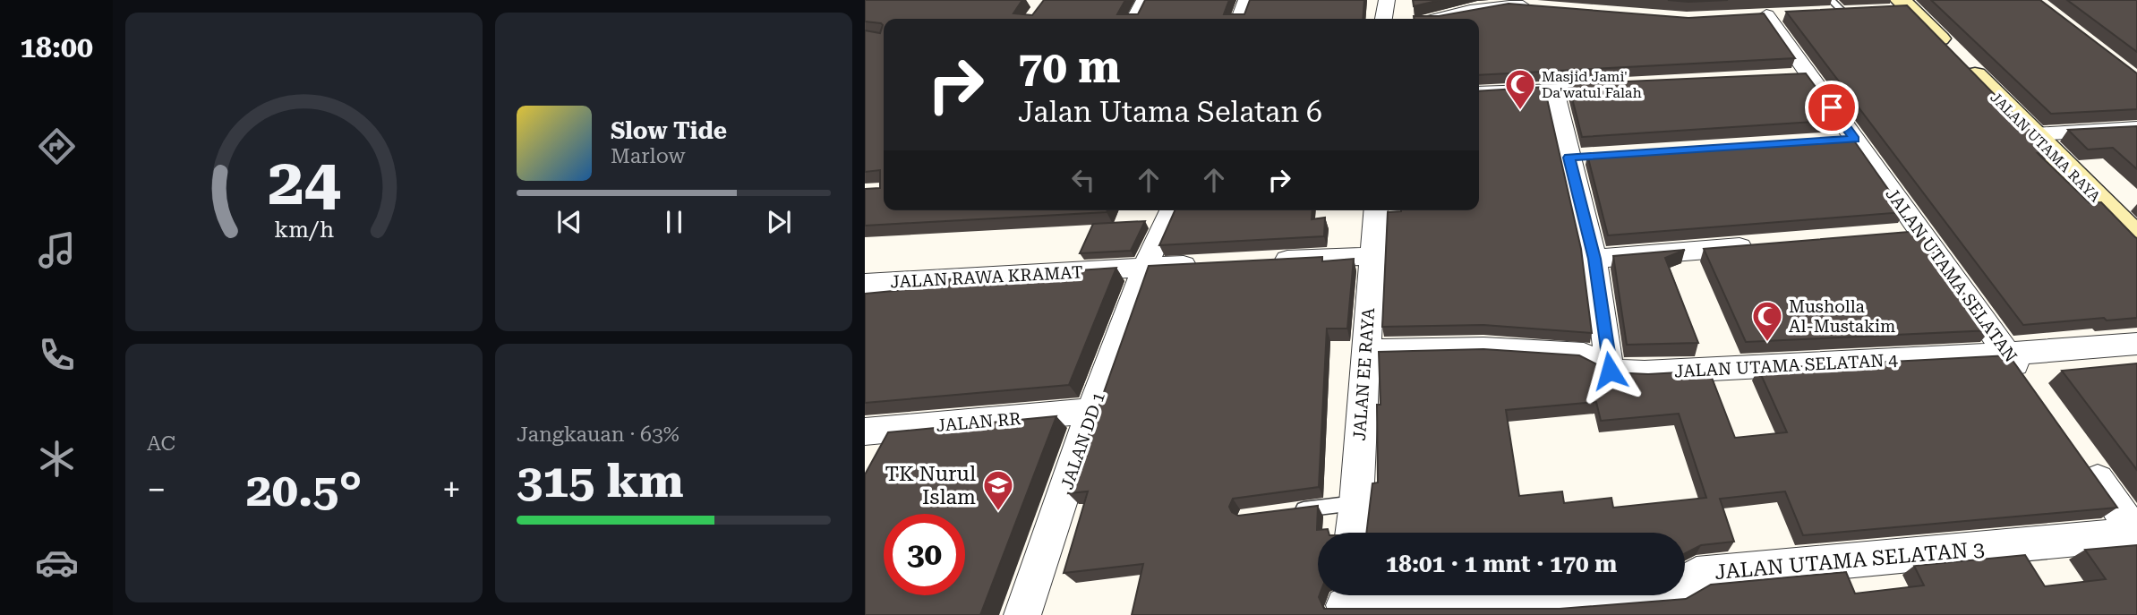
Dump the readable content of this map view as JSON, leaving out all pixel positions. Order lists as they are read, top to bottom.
{
  "streets": {
    "main road": ["JALAN UTAMA RAYA"],
    "street": [
      "JALAN UTAMA SELATAN",
      "JALAN RAWA KRAMAT",
      "JALAN UTAMA SELATAN 4",
      "JALAN EE RAYA",
      "JALAN RR",
      "JALAN DD 1",
      "JALAN UTAMA SELATAN 3"
    ]
  },
  "crossings": [
    ["JALAN UTAMA SELATAN", "JALAN UTAMA SELATAN 4"],
    ["JALAN RAWA KRAMAT", "JALAN DD 1"],
    ["JALAN UTAMA SELATAN 4", "JALAN EE RAYA"],
    ["JALAN RR", "JALAN DD 1"]
  ],
  "places": {
    "mosque": ["Masjid Jami' Da'watul Falah", "Musholla Al-Mustakim"],
    "school or university": ["TK Nurul Islam"]
  },
  "page": {
    "tabs": "18:00",
    "turn": ["70 m", "Jalan Utama Selatan 6"],
    "song": ["Slow Tide", "Marlow"],
    "tile": [
      "AC",
      ["Jangkauan · 63%", "315 km"]
    ],
    "heat": ["−", "20.5°", "+"],
    "limit": "30",
    "trip": "18:01 · 1 mnt · 170 m",
    "gauge": ["24", "km/h"]
  }
}
